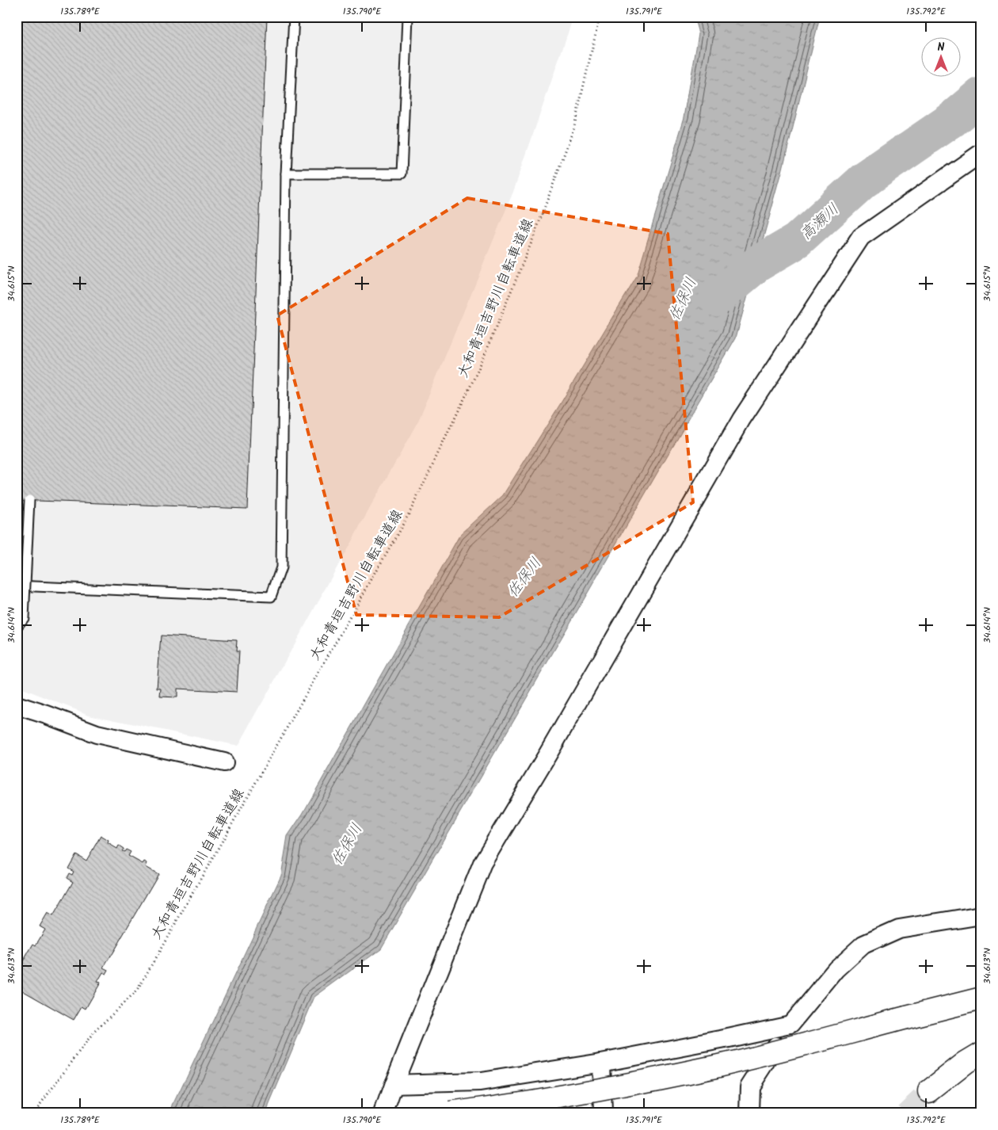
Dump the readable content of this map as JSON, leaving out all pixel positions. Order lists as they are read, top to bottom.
{
  "streets": {
    "path": ["大和青垣吉野川自転車道線"]
  },
  "water": ["高瀬川", "佐保川"],
  "north": "top",
  "coordinates": [
    "135.789°E",
    "135.790°E",
    "135.791°E",
    "135.792°E",
    "34.615°N",
    "34.614°N",
    "34.613°N"
  ]
}
